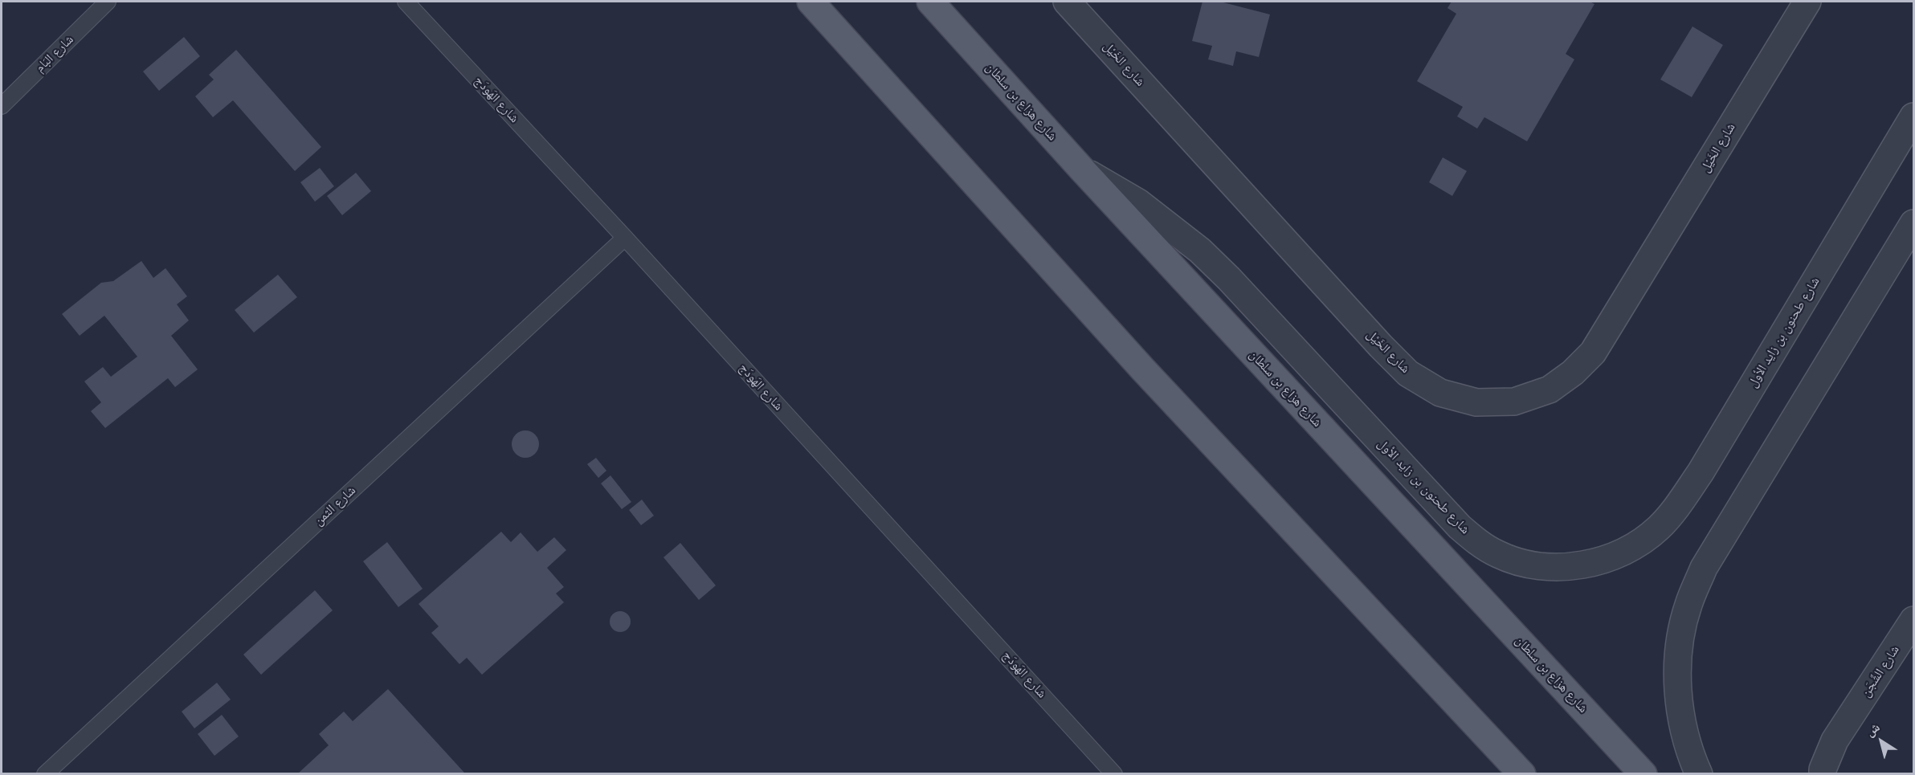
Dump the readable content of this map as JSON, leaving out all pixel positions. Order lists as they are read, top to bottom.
{
  "streets": {
    "main road": ["شارع هزاع بن سلطان"],
    "street": ["شارع الخَيْل", "شارع طحنون بن زايد الأول", "شارع الشَّجَن"],
    "lane": ["شارع البَام", "شارع الهَودَج", "شارع الثمن"]
  },
  "crossings": [
    ["شارع الهَودَج", "شارع الثمن"],
    ["شارع هزاع بن سلطان", "شارع طحنون بن زايد الأول"]
  ],
  "north": "top left"
}
